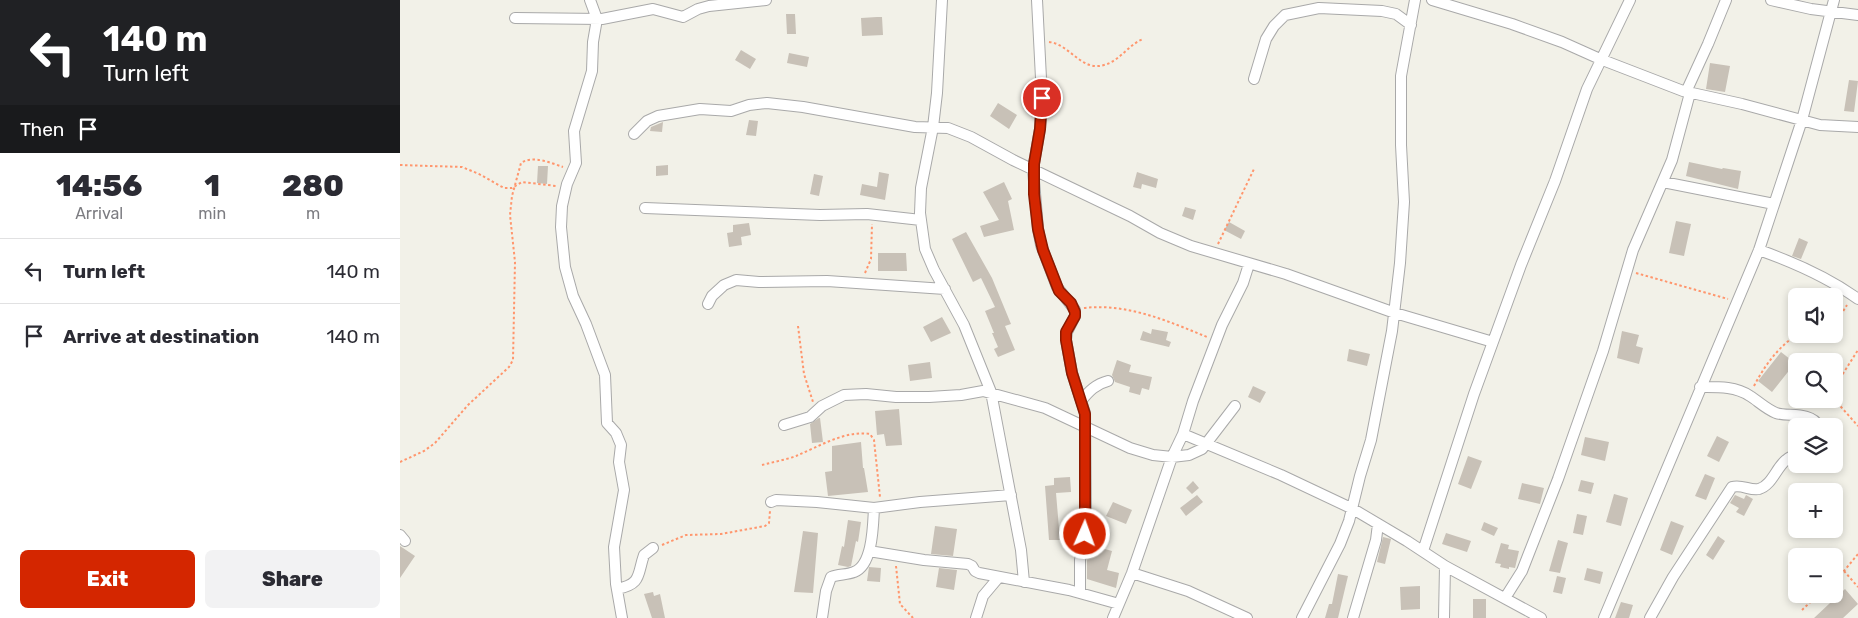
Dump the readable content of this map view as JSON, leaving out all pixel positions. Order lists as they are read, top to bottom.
{
  "page": {
    "turn": ["140 m", "Turn left"],
    "then": "Then",
    "eta": [
      "14:56",
      "Arrival",
      "1",
      "min",
      "280",
      "m"
    ],
    "list": [
      {
        "name": "Turn left",
        "value": "140 m"
      },
      {
        "name": "Arrive at destination",
        "value": "140 m"
      }
    ],
    "map_buttons": ["+", "−"],
    "buttons": ["Exit", "Share"]
  }
}
